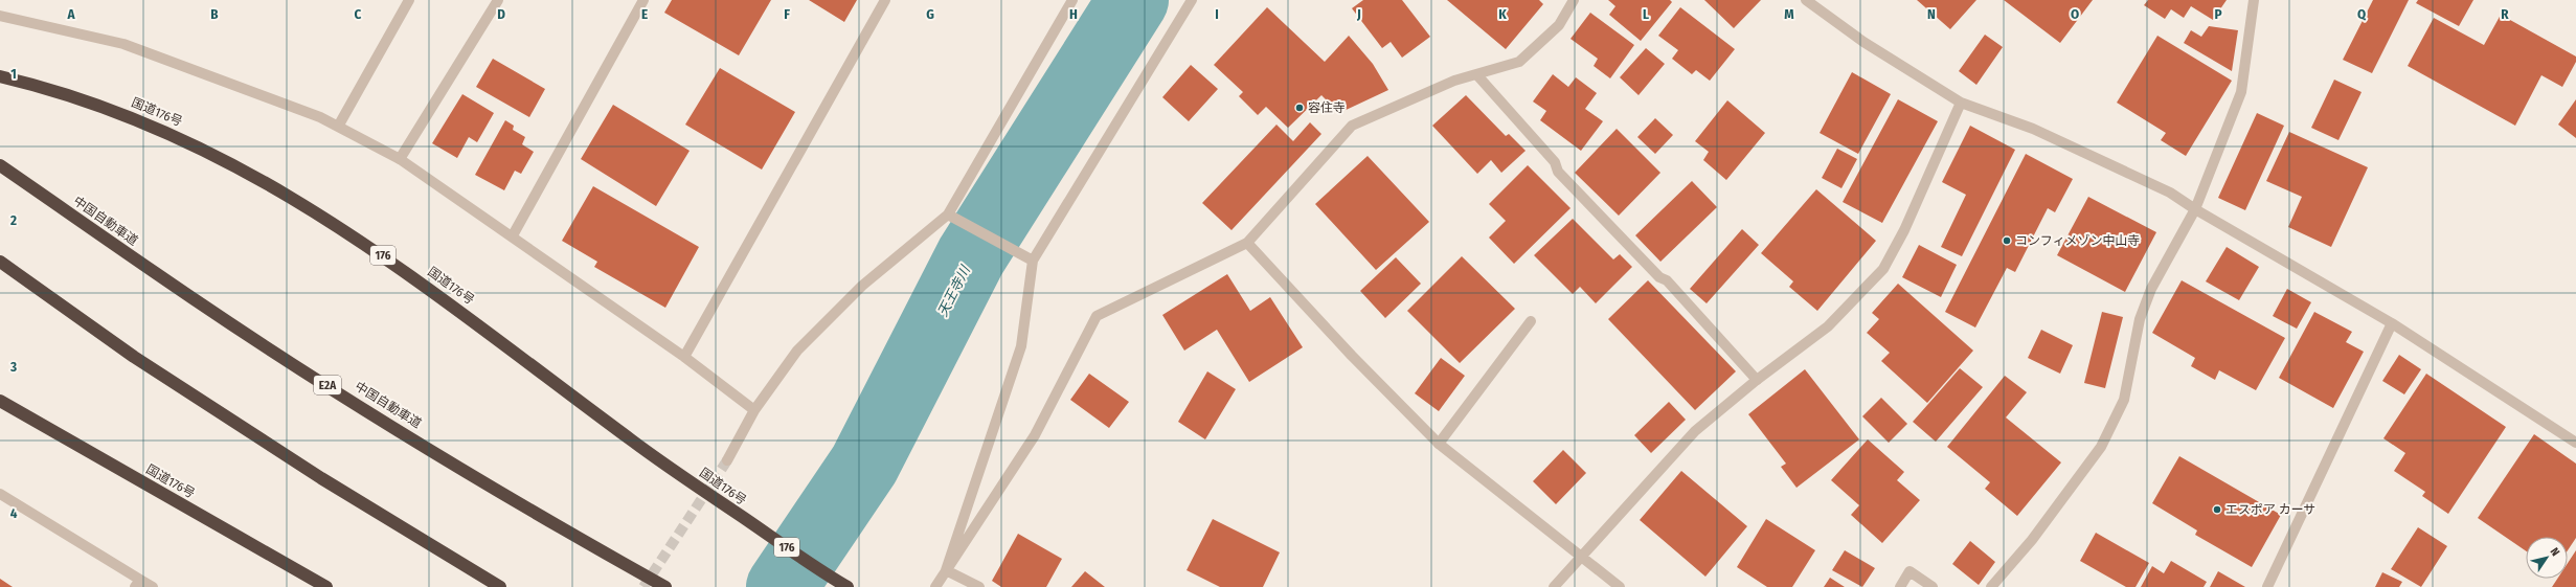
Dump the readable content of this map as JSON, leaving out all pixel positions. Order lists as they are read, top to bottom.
{
  "streets": {
    "highway": [
      "国道176号",
      "中国自動車道",
      "176",
      "E2A"
    ]
  },
  "water": ["天王寺川"],
  "places": ["容住寺", "コンフィメゾン中山寺", "エスポア カーサ"],
  "north": "top right",
  "grid": {
    "columns": [
      "A",
      "B",
      "C",
      "D",
      "E",
      "F",
      "G",
      "H",
      "I",
      "J",
      "K",
      "L",
      "M",
      "N",
      "O",
      "P",
      "Q",
      "R"
    ],
    "rows": [
      "1",
      "2",
      "3",
      "4"
    ]
  }
}
